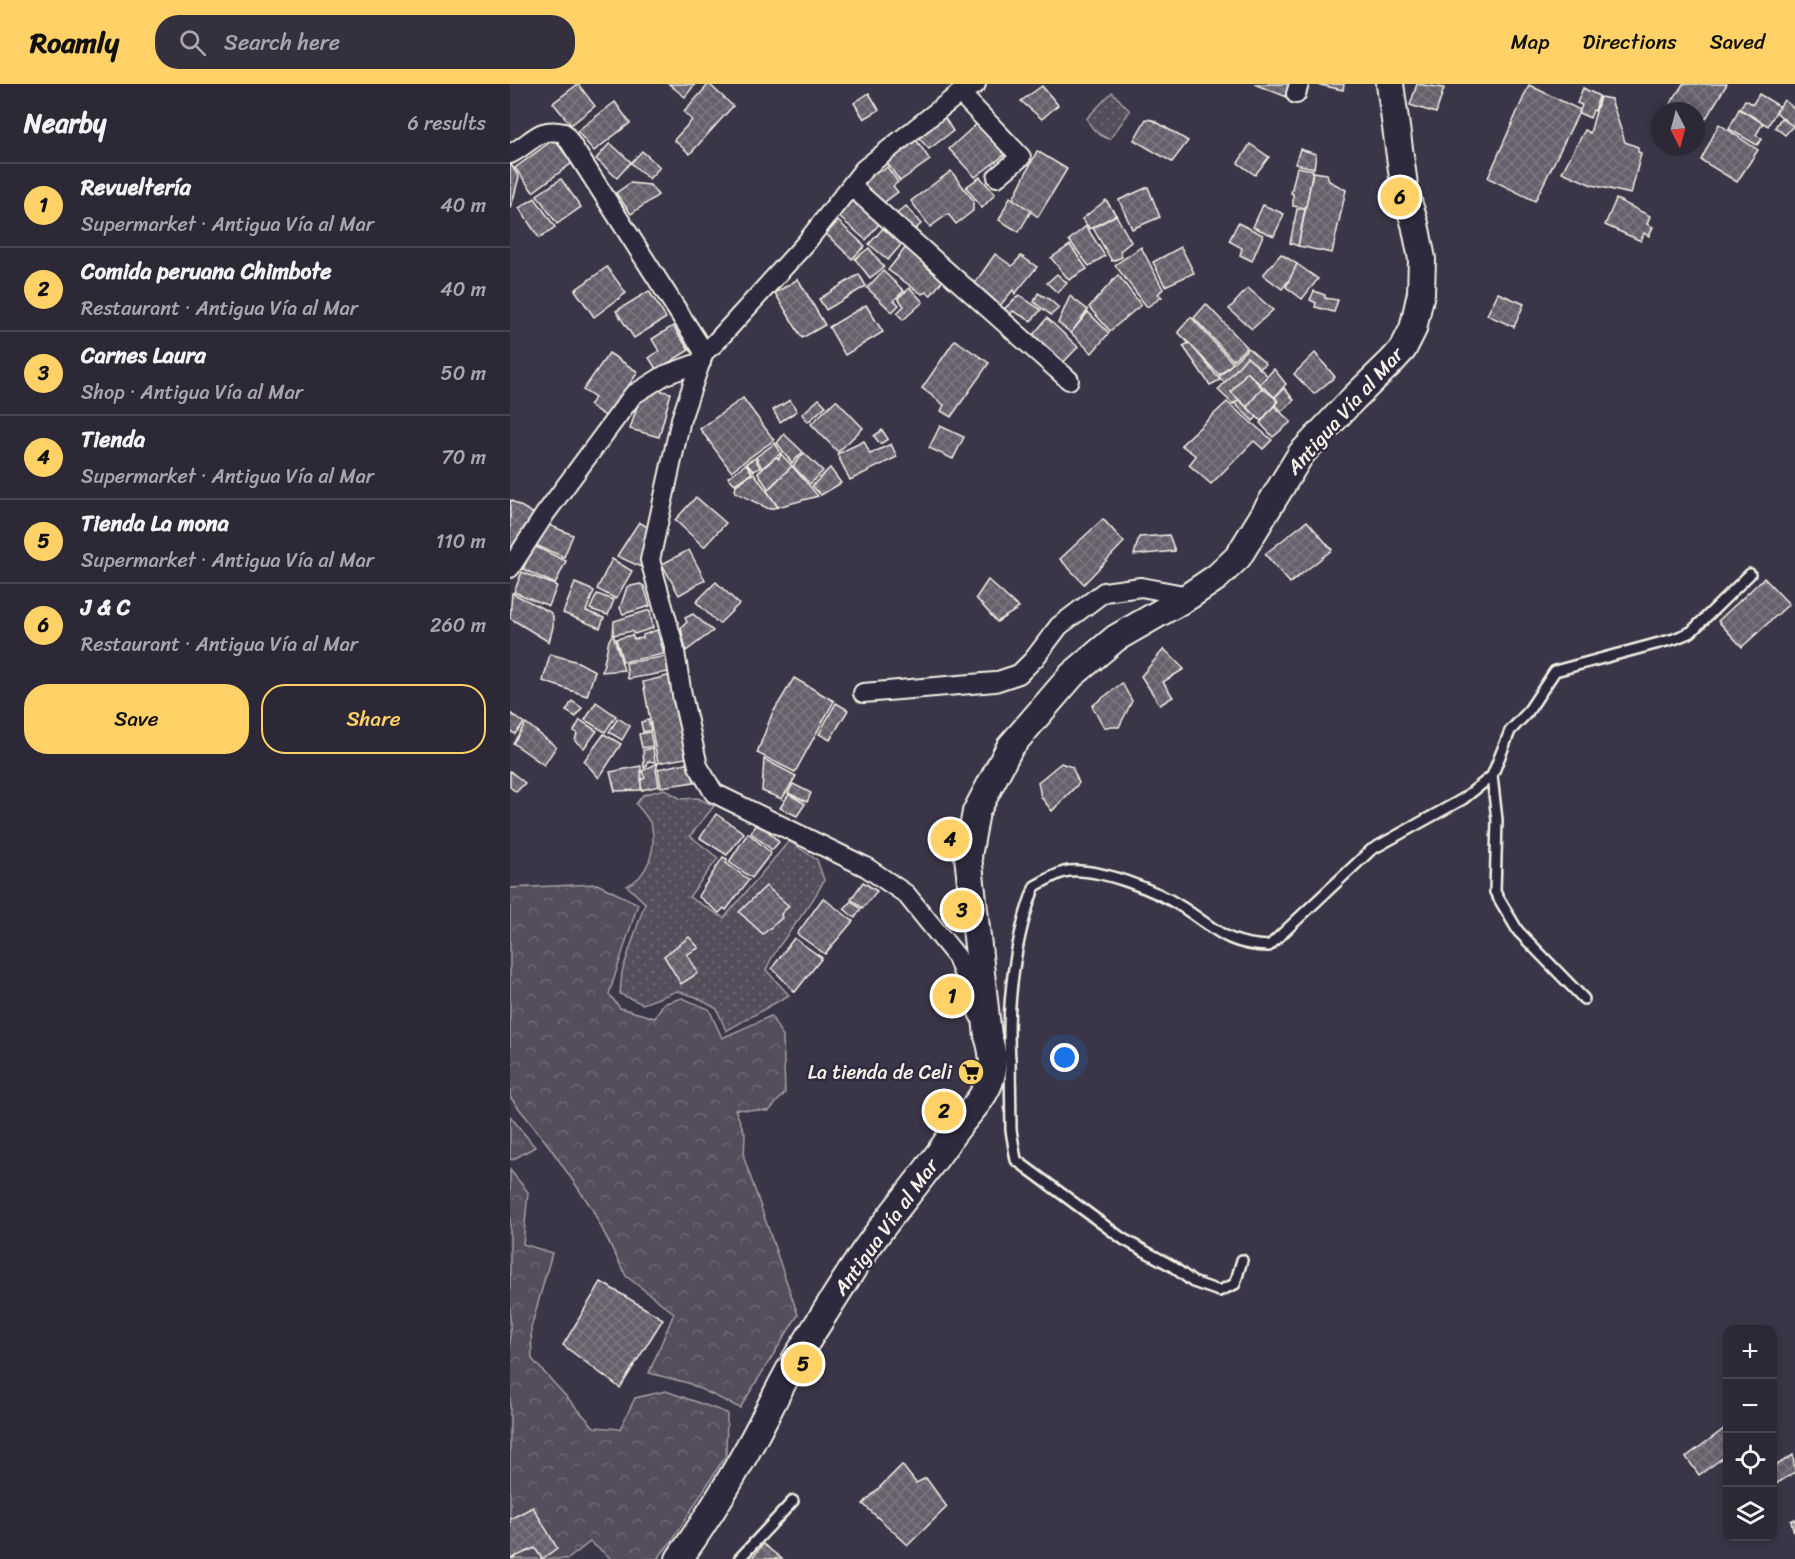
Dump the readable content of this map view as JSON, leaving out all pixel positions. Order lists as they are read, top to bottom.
{
  "streets": {
    "main road": ["Antigua Vía al Mar"]
  },
  "places": {
    "supermarket": ["La tienda de Celi"]
  },
  "north": "bottom",
  "page": {
    "header": "Roamly",
    "search": "Search here",
    "nav": ["Map", "Directions", "Saved"],
    "heading": ["Nearby", "6 results"],
    "list": [
      {
        "mark": "1",
        "name": "Revueltería",
        "note": "Supermarket · Antigua Vía al Mar",
        "value": "40 m"
      },
      {
        "mark": "2",
        "name": "Comida peruana Chimbote",
        "note": "Restaurant · Antigua Vía al Mar",
        "value": "40 m"
      },
      {
        "mark": "3",
        "name": "Carnes Laura",
        "note": "Shop · Antigua Vía al Mar",
        "value": "50 m"
      },
      {
        "mark": "4",
        "name": "Tienda",
        "note": "Supermarket · Antigua Vía al Mar",
        "value": "70 m"
      },
      {
        "mark": "5",
        "name": "Tienda La mona",
        "note": "Supermarket · Antigua Vía al Mar",
        "value": "110 m"
      },
      {
        "mark": "6",
        "name": "J & C",
        "note": "Restaurant · Antigua Vía al Mar",
        "value": "260 m"
      }
    ],
    "pins": [
      "6",
      "4",
      "3",
      "1",
      "2",
      "5"
    ],
    "buttons": ["Save", "Share"],
    "map_buttons": ["+", "−"]
  }
}
